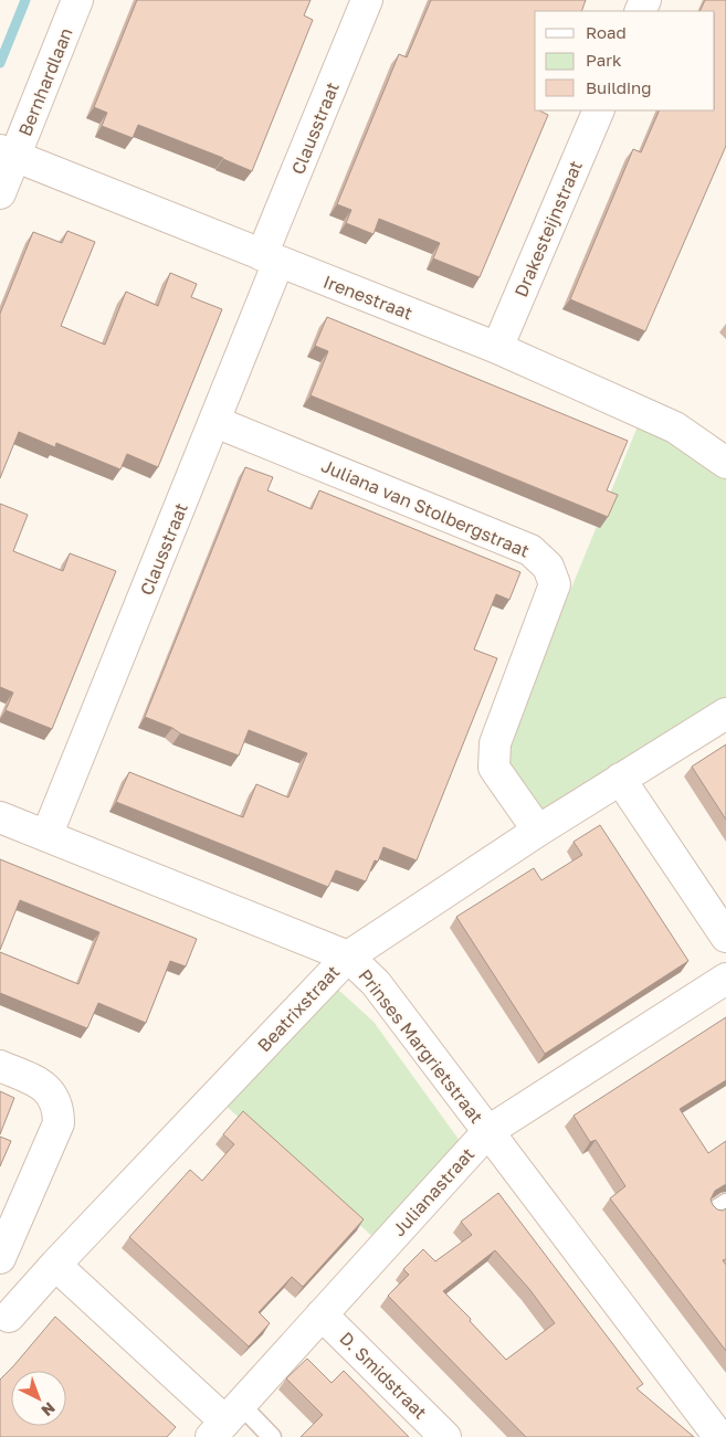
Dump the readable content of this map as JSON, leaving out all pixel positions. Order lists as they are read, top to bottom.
{
  "streets": {
    "street": [
      "Bernhardlaan",
      "Clausstraat",
      "Drakesteijnstraat",
      "Irenestraat",
      "Juliana van Stolbergstraat",
      "Beatrixstraat",
      "Prinses Margrietstraat",
      "Julianastraat",
      "D. Smidstraat"
    ]
  },
  "crossings": [
    ["Bernhardlaan", "Irenestraat"],
    ["Clausstraat", "Irenestraat"],
    ["Clausstraat", "Juliana van Stolbergstraat"],
    ["Clausstraat", "Prinses Margrietstraat"],
    ["Drakesteijnstraat", "Irenestraat"],
    ["Juliana van Stolbergstraat", "Beatrixstraat"],
    ["Beatrixstraat", "Prinses Margrietstraat"],
    ["Prinses Margrietstraat", "Julianastraat"],
    ["Julianastraat", "D. Smidstraat"]
  ],
  "legend": ["Road", "Park", "Building"],
  "north": "bottom right"
}
